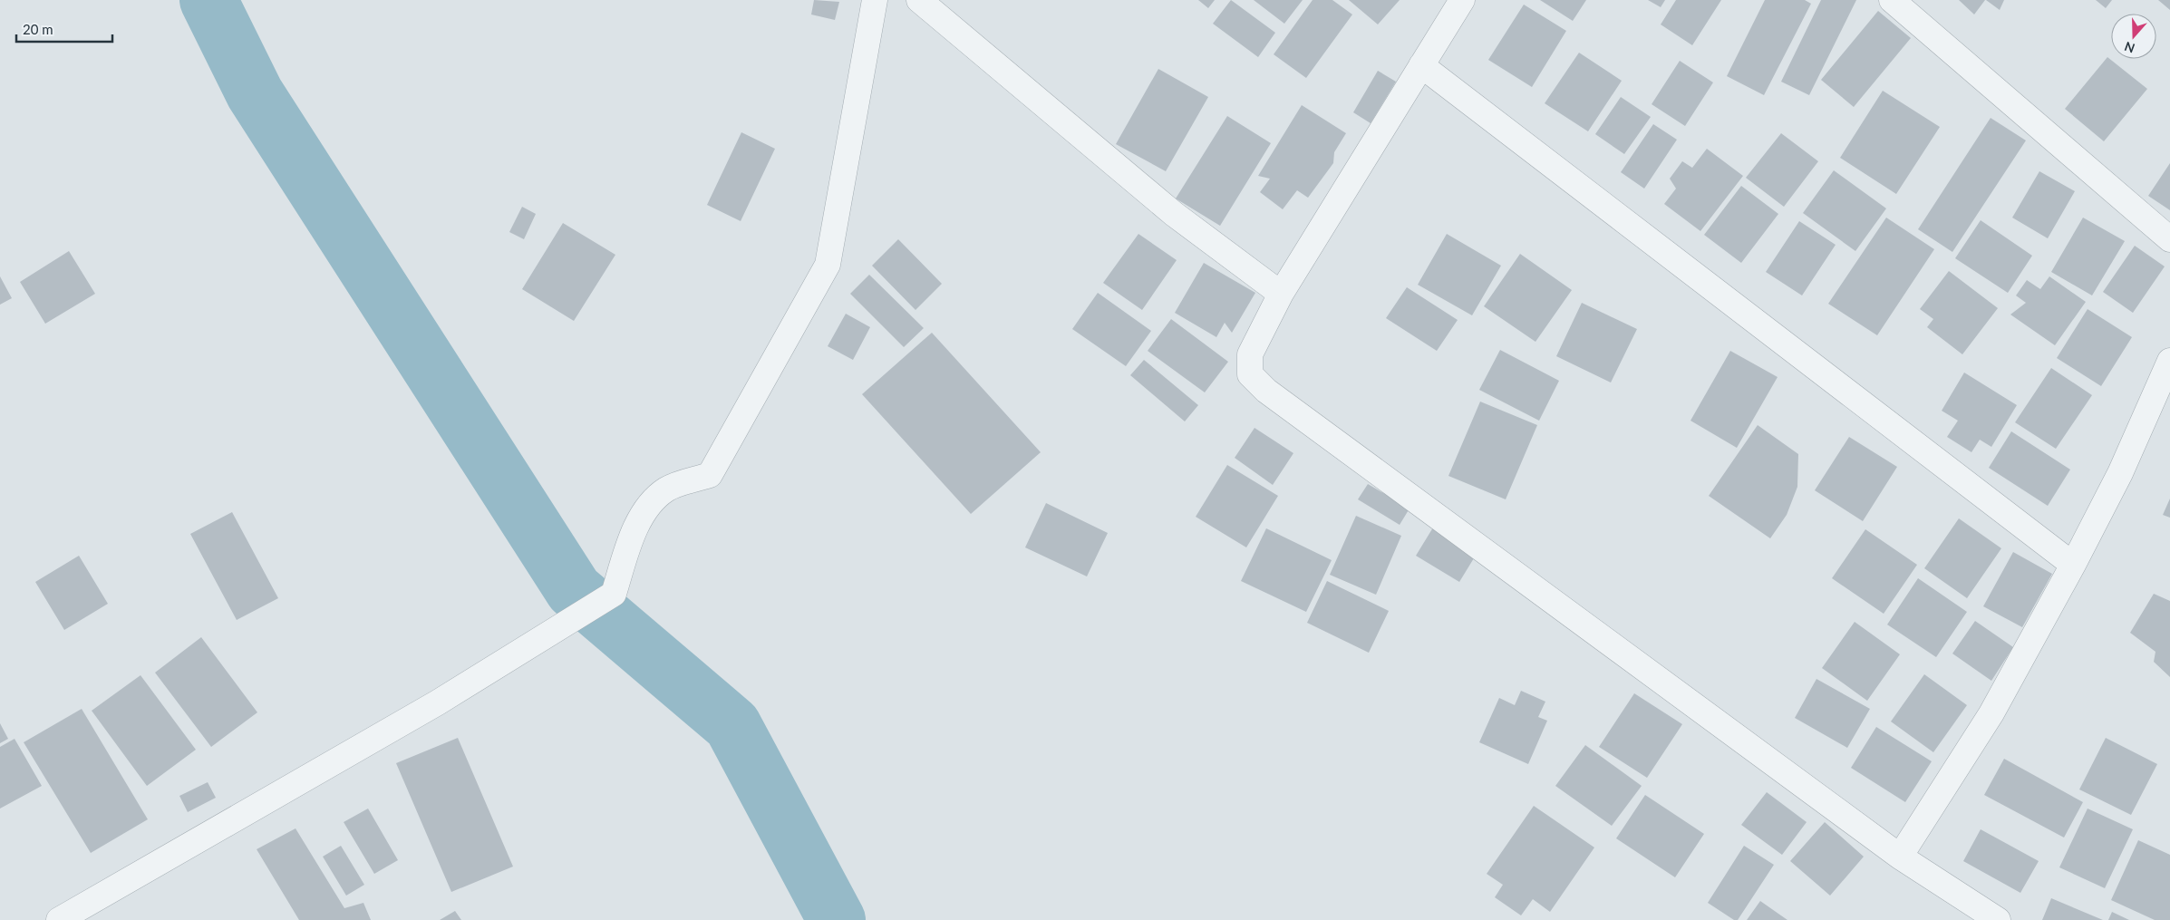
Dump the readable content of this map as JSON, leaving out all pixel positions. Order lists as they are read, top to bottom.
{
  "scale_bar": "20 m",
  "north": "bottom"
}
